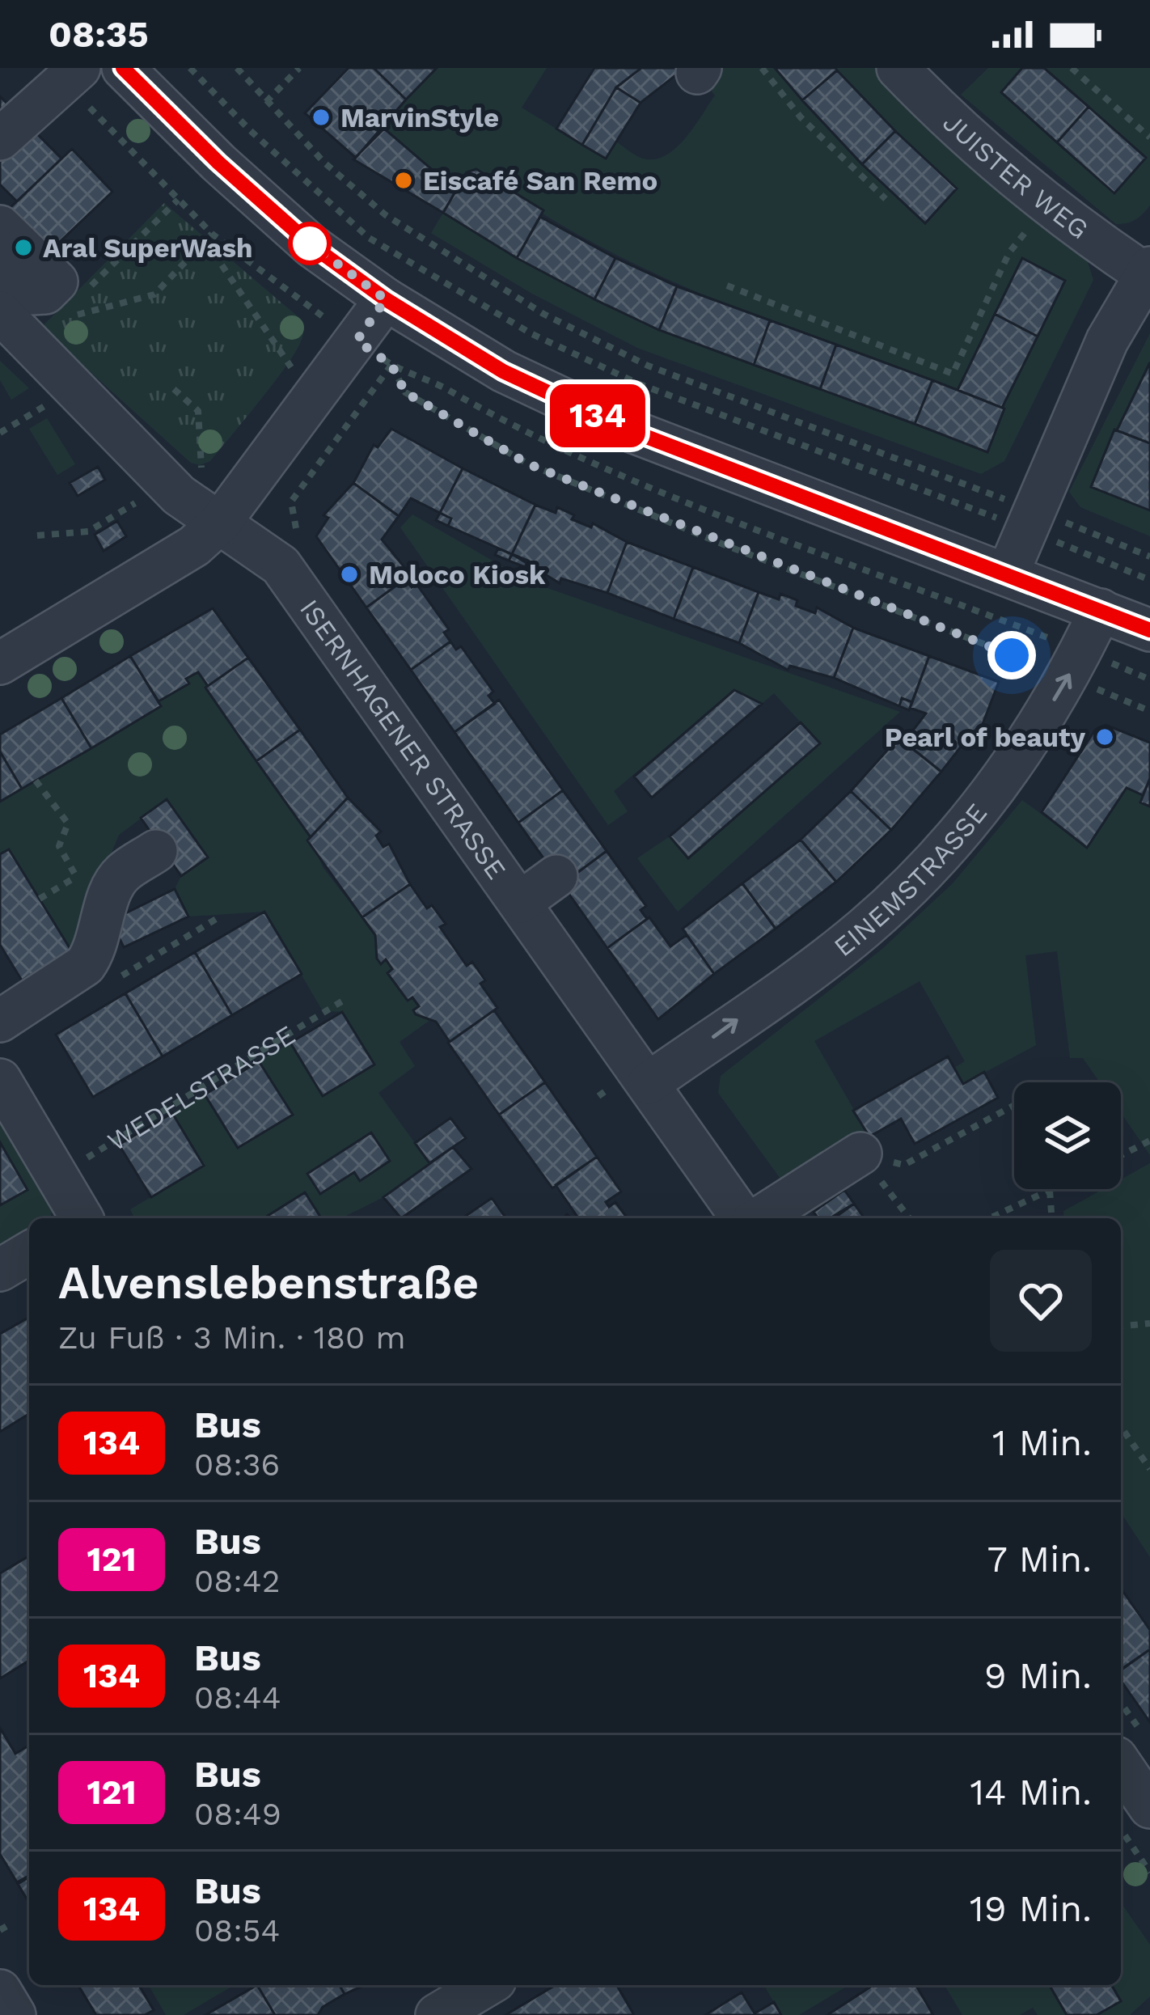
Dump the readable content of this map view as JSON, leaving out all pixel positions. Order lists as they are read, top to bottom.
{
  "streets": {
    "street": ["JUISTER WEG", "ISERNHAGENER STRASSE", "EINEMSTRASSE"],
    "path": ["WEDELSTRASSE"]
  },
  "crossings": [
    ["ISERNHAGENER STRASSE", "EINEMSTRASSE"]
  ],
  "one_way": ["EINEMSTRASSE"],
  "places": [
    "MarvinStyle",
    "Eiscafé San Remo",
    "Aral SuperWash",
    "Moloco Kiosk",
    "Pearl of beauty"
  ],
  "lines": ["bus line 134"],
  "page": {
    "status": "08:35",
    "on_map": "134",
    "heading": ["Alvenslebenstraße", "Zu Fuß · 3 Min. · 180 m"],
    "list": [
      {
        "mark": "134",
        "name": "Bus",
        "note": "08:36",
        "value": "1 Min."
      },
      {
        "mark": "121",
        "name": "Bus",
        "note": "08:42",
        "value": "7 Min."
      },
      {
        "mark": "134",
        "name": "Bus",
        "note": "08:44",
        "value": "9 Min."
      },
      {
        "mark": "121",
        "name": "Bus",
        "note": "08:49",
        "value": "14 Min."
      },
      {
        "mark": "134",
        "name": "Bus",
        "note": "08:54",
        "value": "19 Min."
      }
    ]
  }
}
